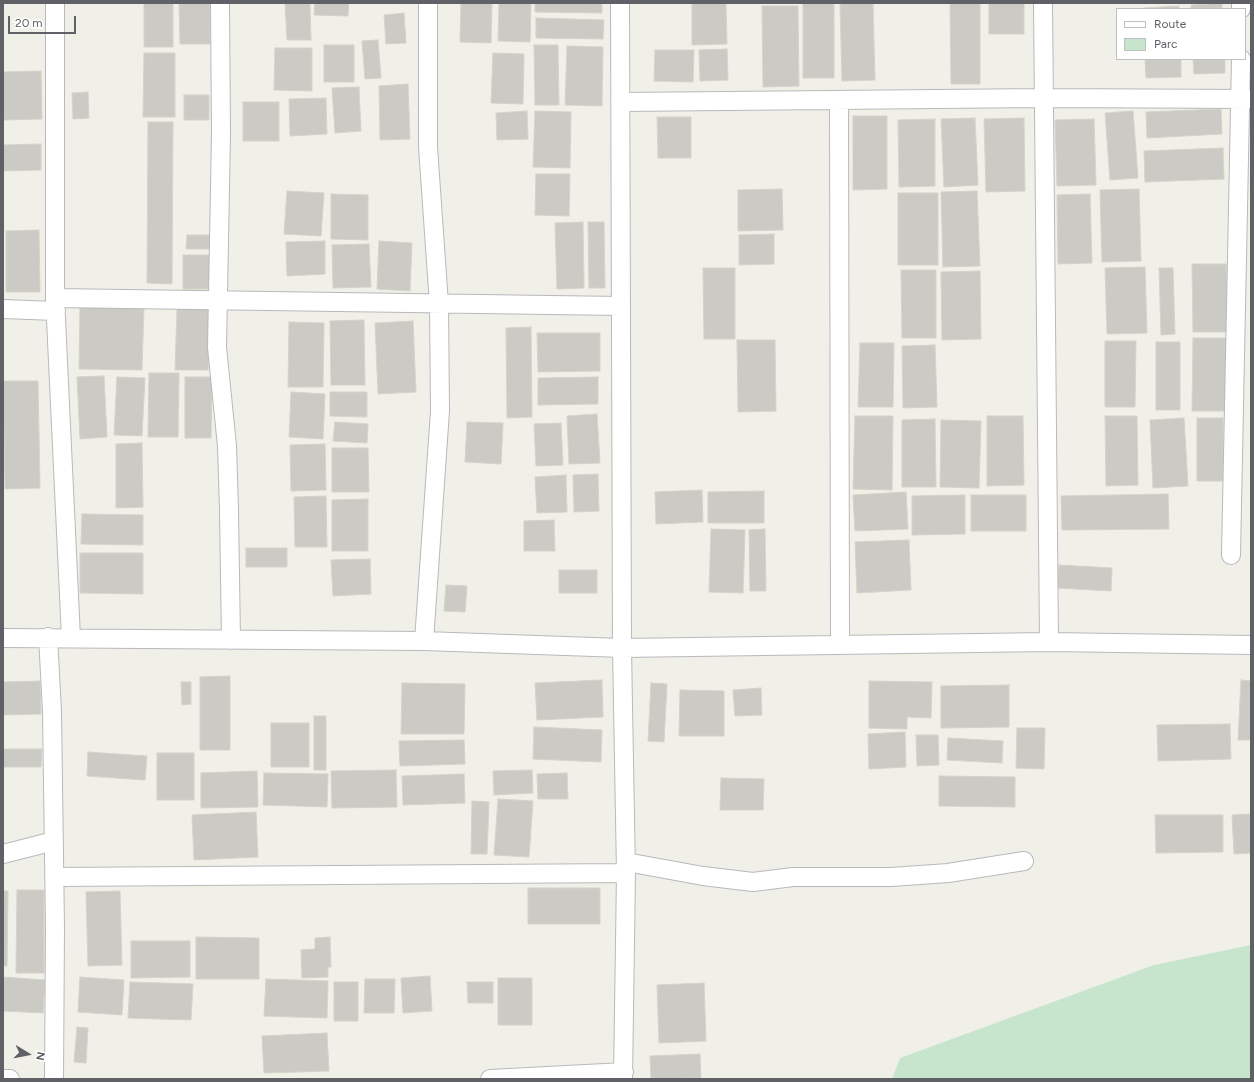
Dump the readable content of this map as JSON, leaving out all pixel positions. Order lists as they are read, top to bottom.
{
  "legend": ["Route", "Parc"],
  "scale_bar": "20 m",
  "north": "right"
}
